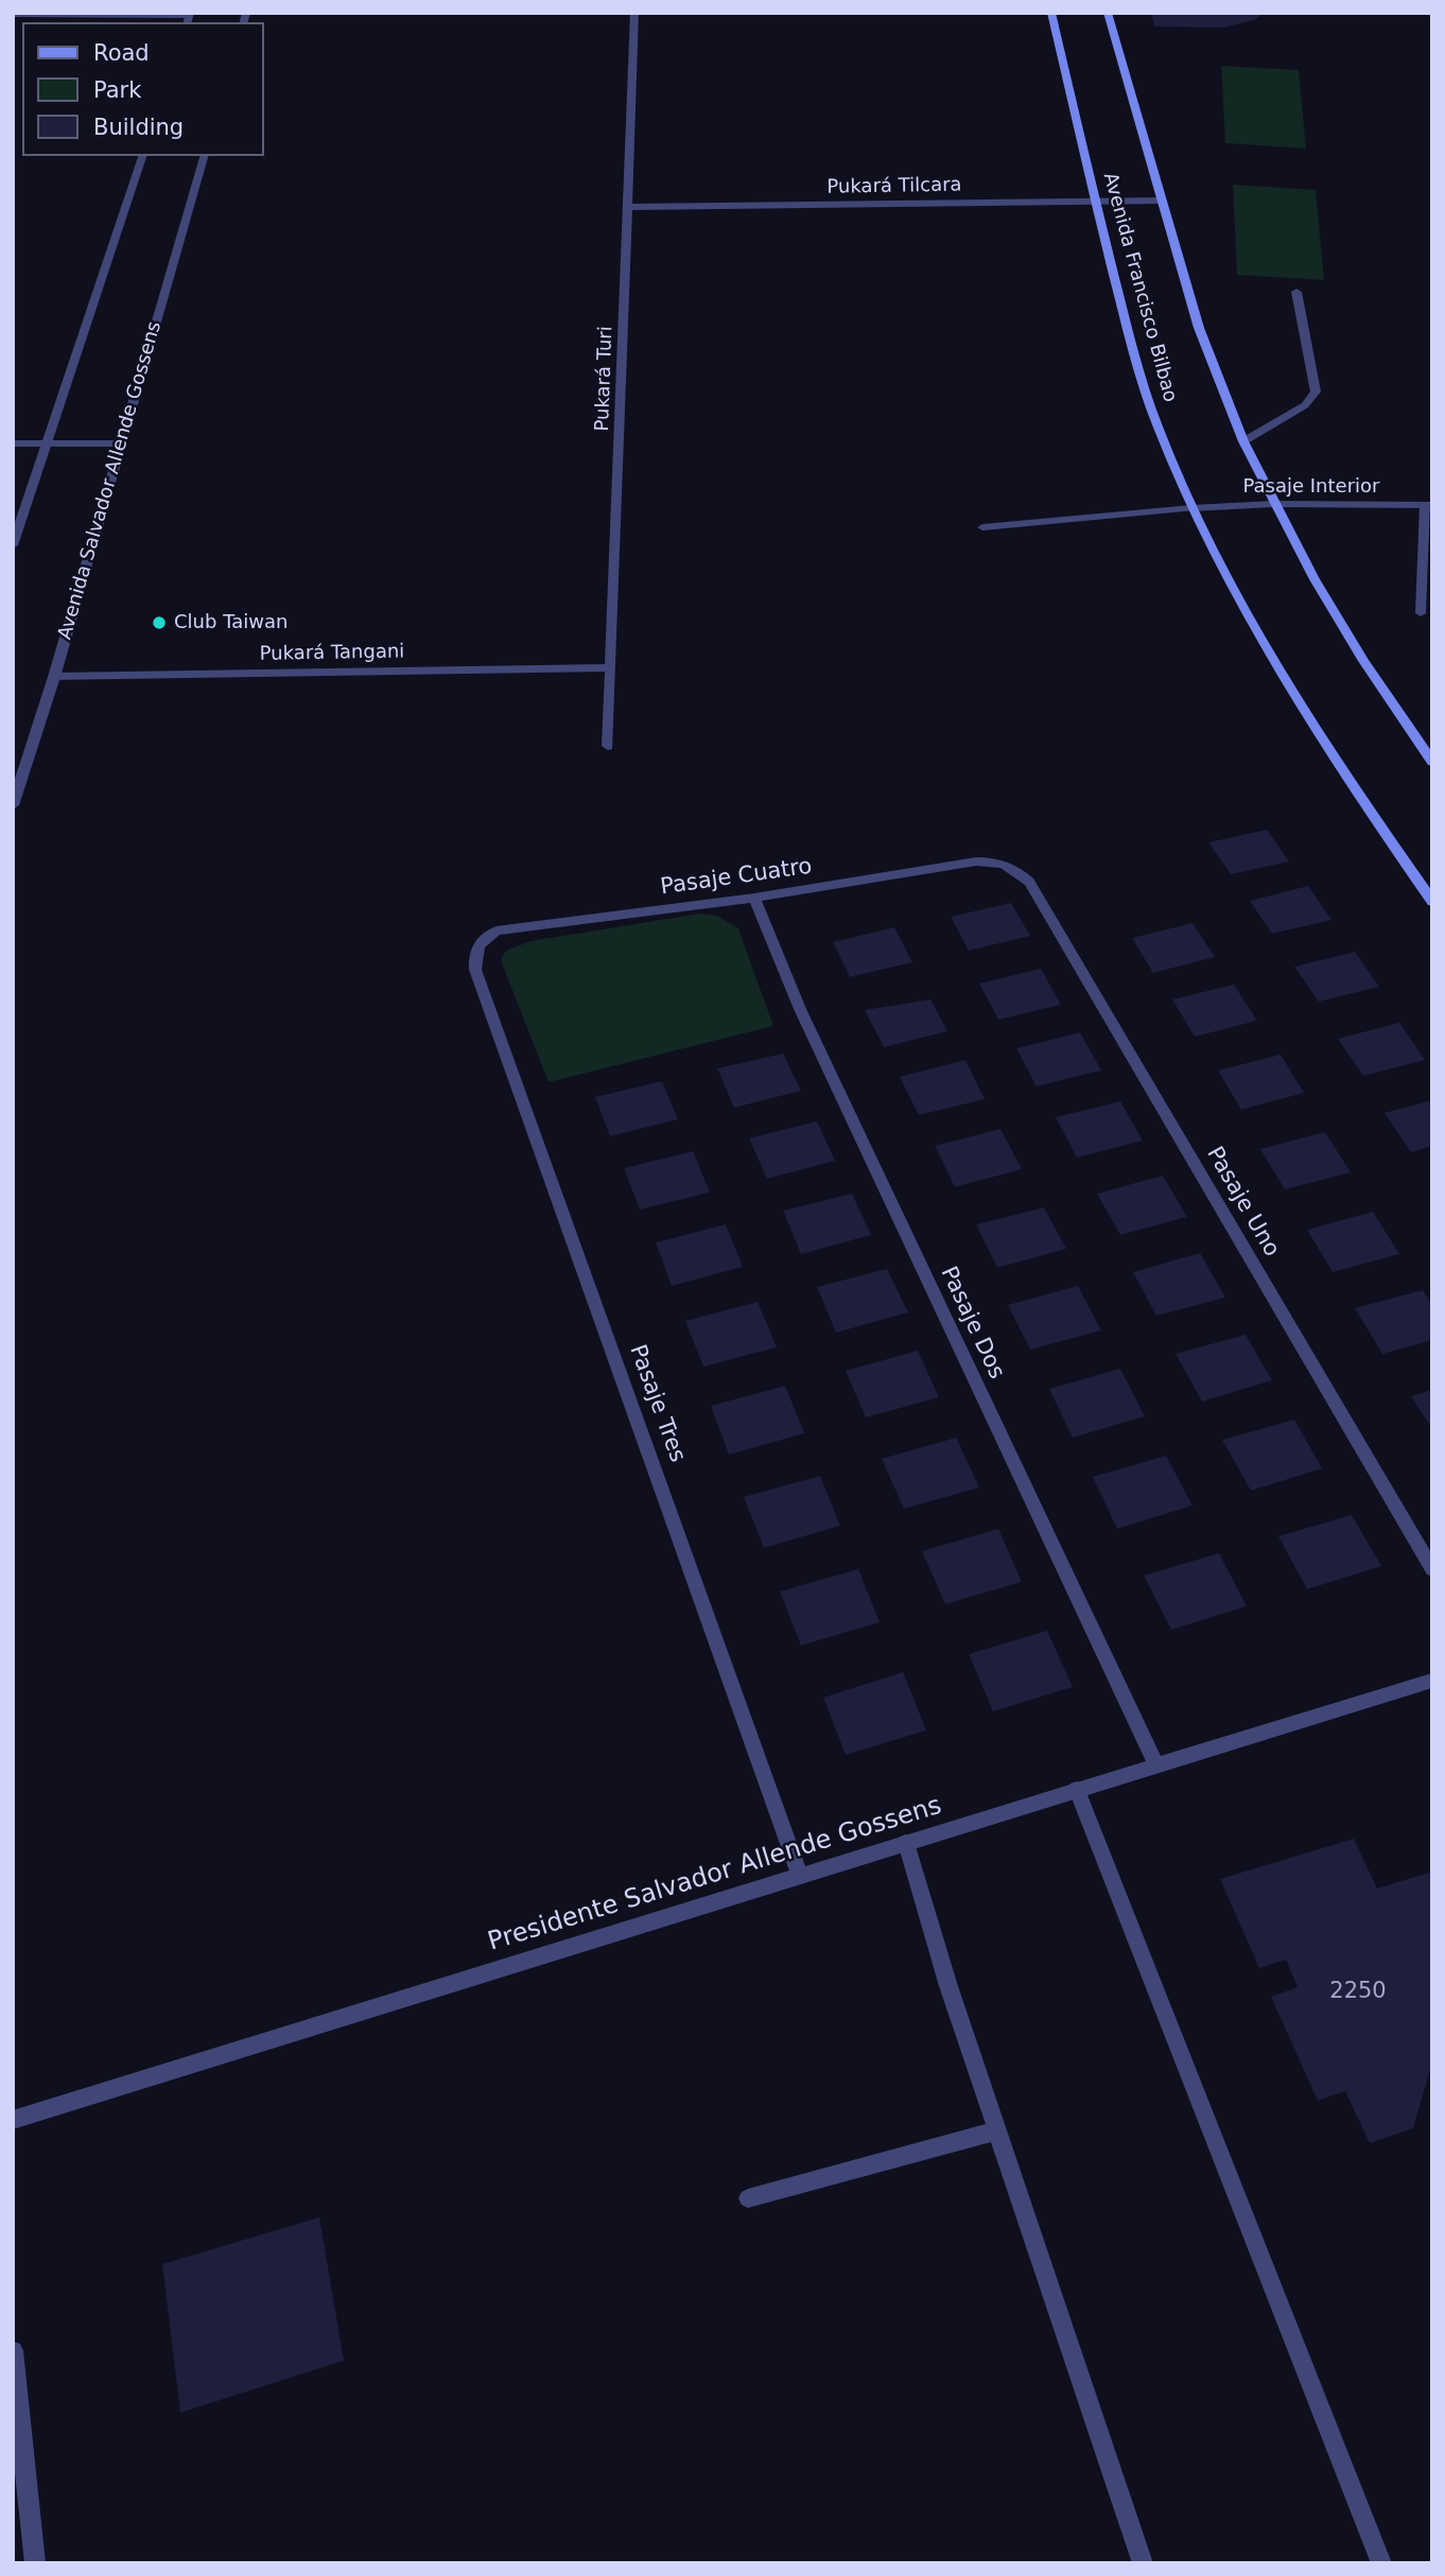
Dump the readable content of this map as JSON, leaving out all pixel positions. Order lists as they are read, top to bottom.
{
  "streets": {
    "main road": ["Avenida Francisco Bilbao"],
    "street": [
      "Pukará Tilcara",
      "Pukará Turi",
      "Avenida Salvador Allende Gossens",
      "Pasaje Interior",
      "Pukará Tangani",
      "Pasaje Cuatro",
      "Pasaje Uno",
      "Pasaje Dos",
      "Pasaje Tres",
      "Presidente Salvador Allende Gossens"
    ]
  },
  "crossings": [
    ["Pukará Tilcara", "Avenida Francisco Bilbao"],
    ["Pukará Tilcara", "Pukará Turi"],
    ["Avenida Francisco Bilbao", "Pasaje Interior"],
    ["Pukará Turi", "Pukará Tangani"],
    ["Avenida Salvador Allende Gossens", "Pukará Tangani"],
    ["Pasaje Cuatro", "Pasaje Uno"],
    ["Pasaje Cuatro", "Pasaje Dos"],
    ["Pasaje Cuatro", "Pasaje Tres"],
    ["Pasaje Dos", "Presidente Salvador Allende Gossens"],
    ["Pasaje Tres", "Presidente Salvador Allende Gossens"]
  ],
  "places": ["Club Taiwan"],
  "house_numbers": ["2250"],
  "legend": ["Road", "Park", "Building"]
}
